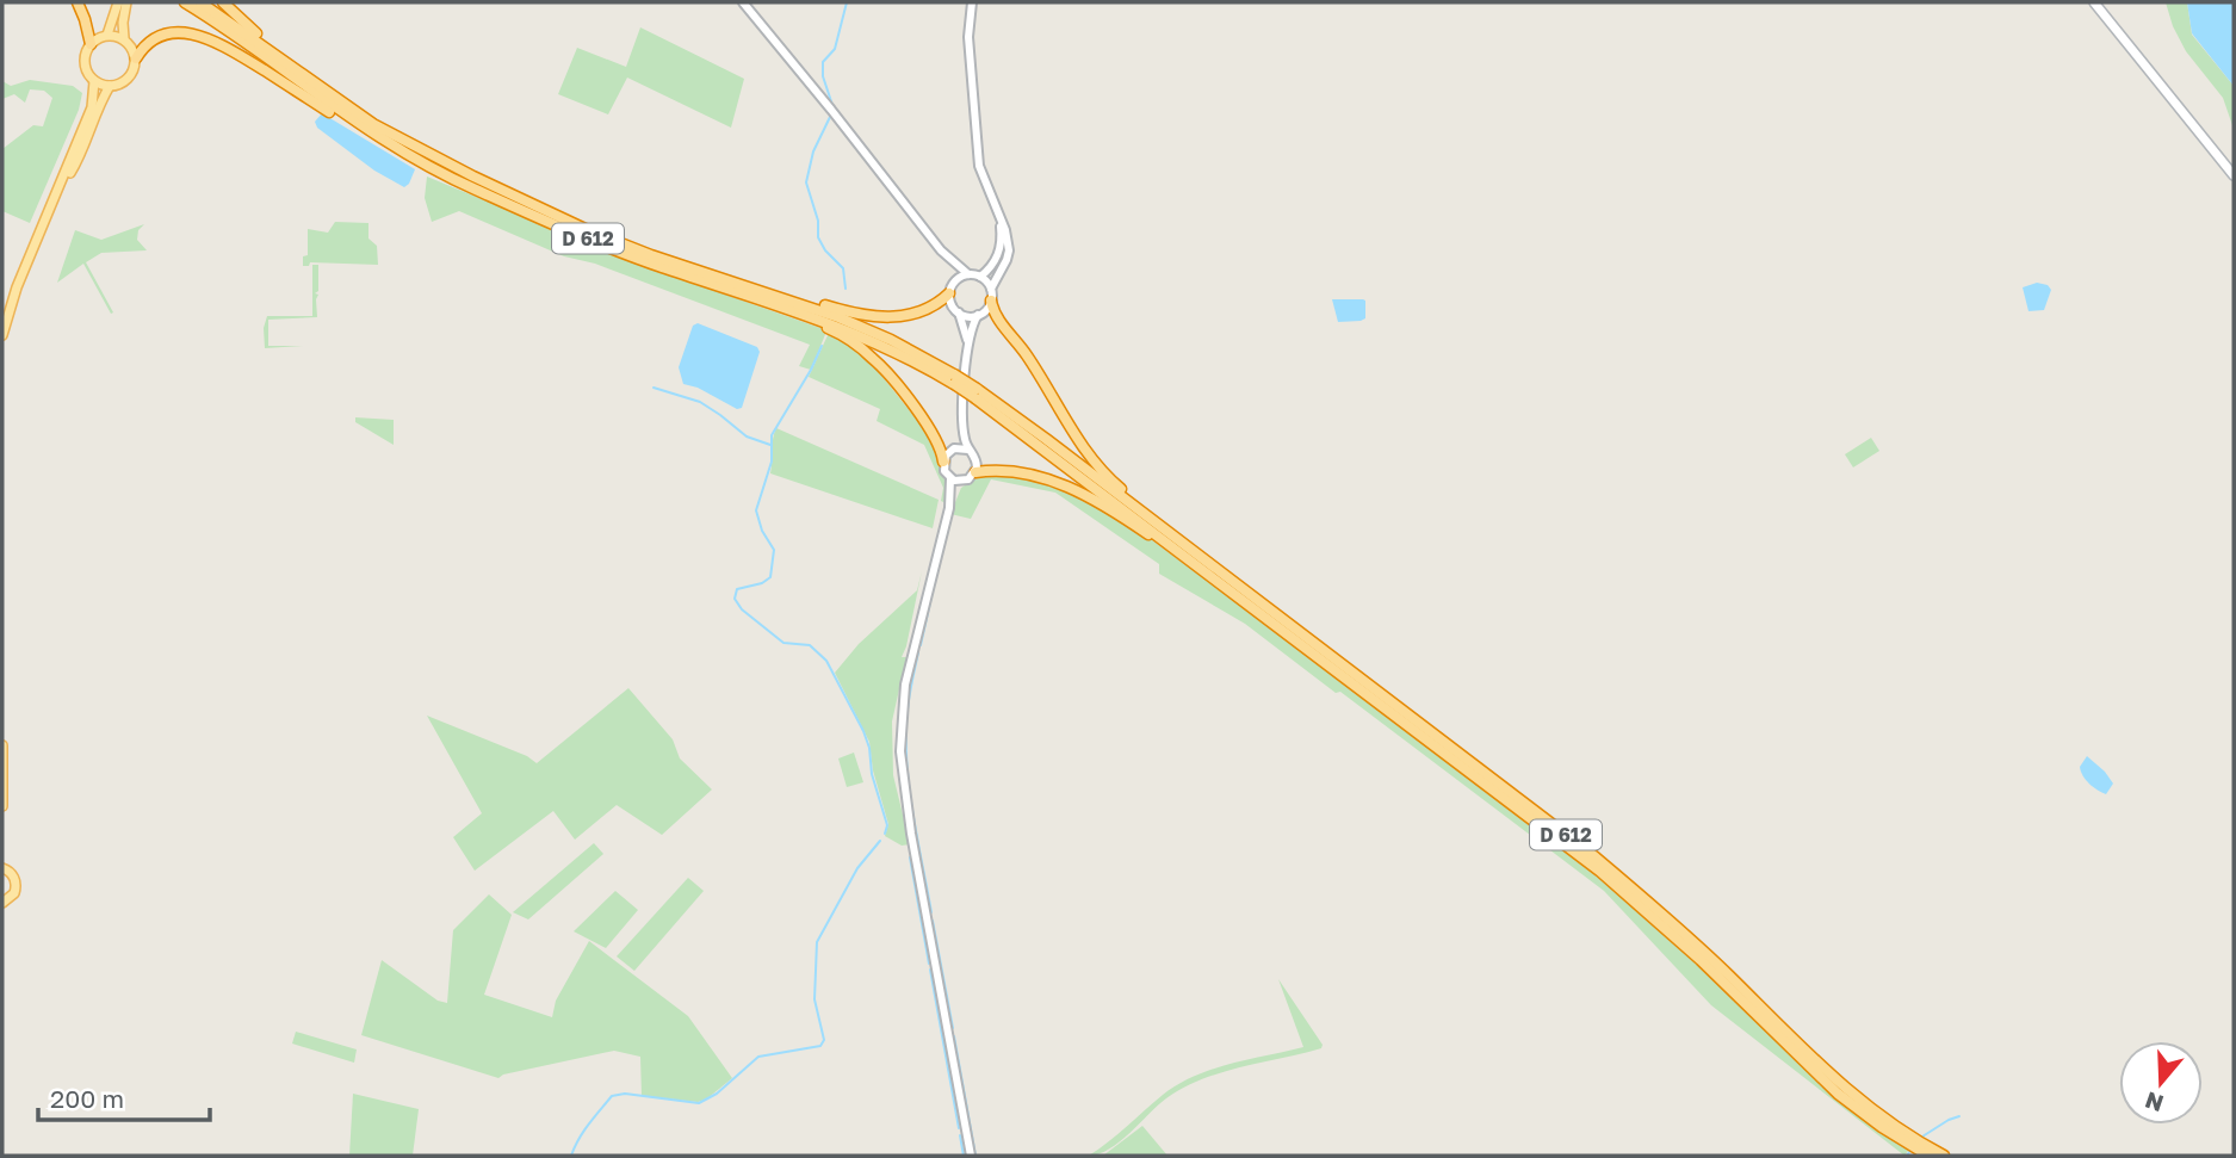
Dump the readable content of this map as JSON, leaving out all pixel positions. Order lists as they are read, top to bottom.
{
  "streets": {
    "highway": ["D 612"]
  },
  "scale_bar": "200 m",
  "north": "bottom"
}
